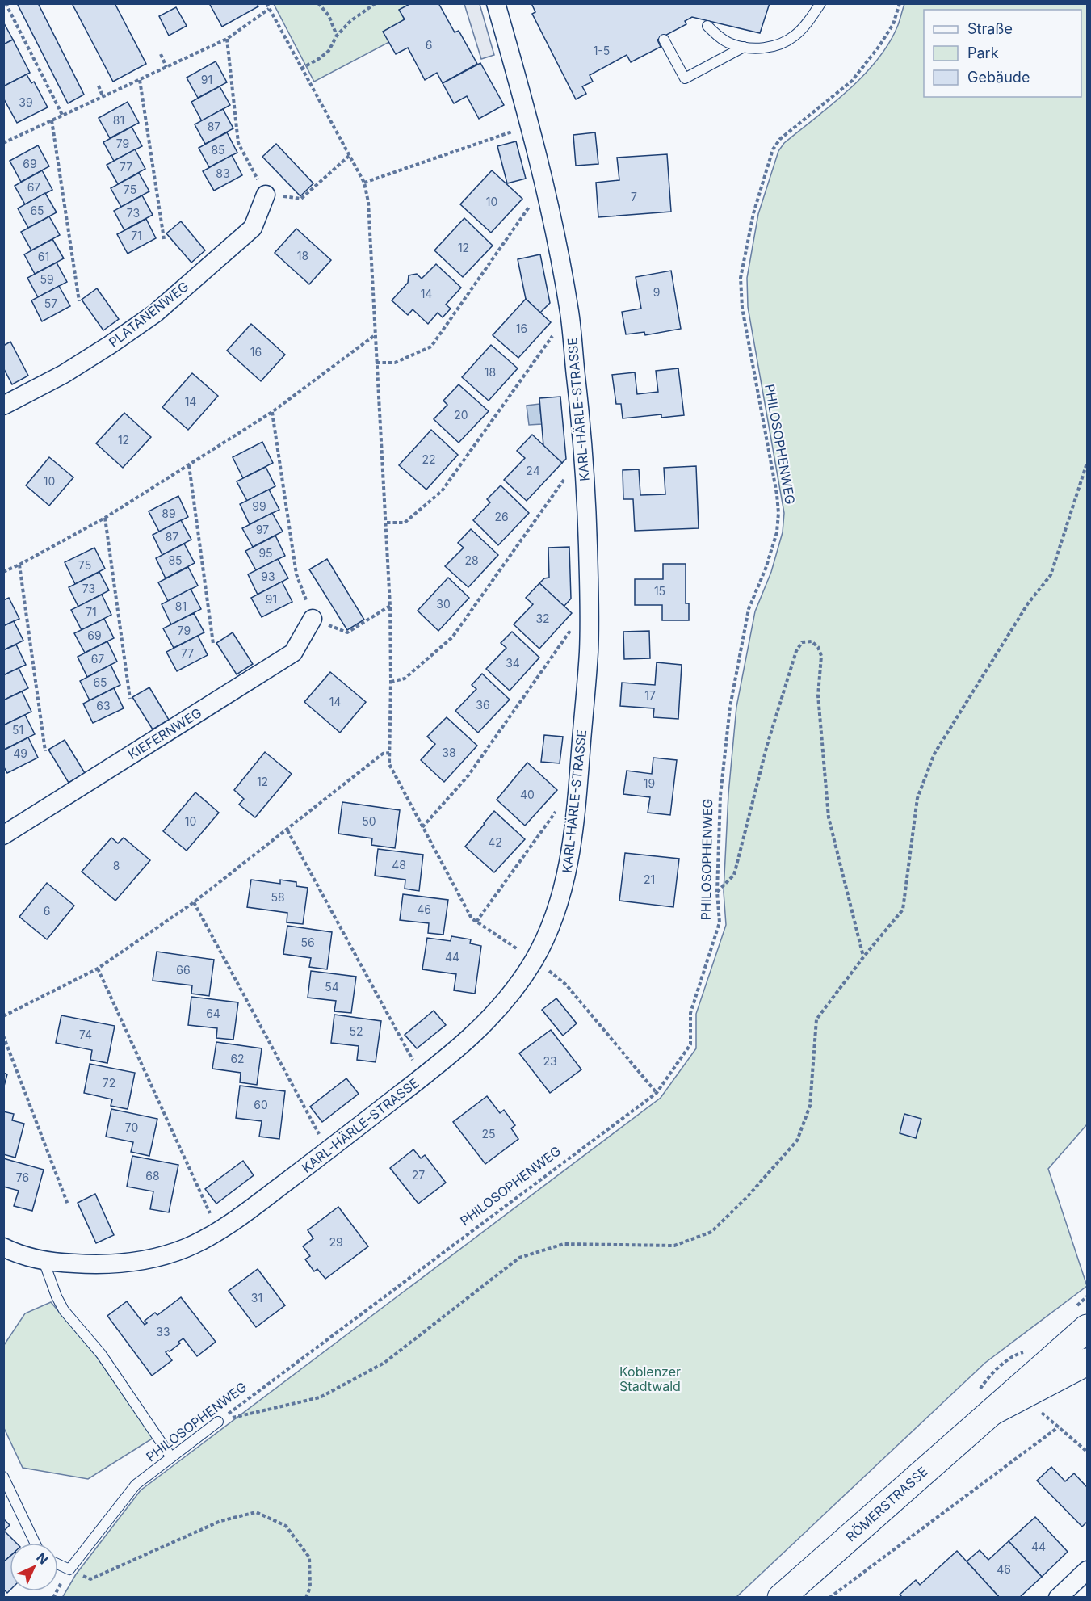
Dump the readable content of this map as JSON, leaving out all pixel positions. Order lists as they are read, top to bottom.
{
  "streets": {
    "main road": ["RÖMERSTRASSE"],
    "street": ["PLATANENWEG", "KARL-HÄRLE-STRASSE", "KIEFERNWEG"],
    "lane": ["PHILOSOPHENWEG"]
  },
  "parks": ["Koblenzer Stadtwald"],
  "house_numbers": [
    "6",
    "1-5",
    "91",
    "39",
    "81",
    "87",
    "79",
    "85",
    "69",
    "77",
    "83",
    "67",
    "75",
    "7",
    "10",
    "65",
    "73",
    "71",
    "12",
    "18",
    "61",
    "59",
    "9",
    "14",
    "57",
    "16",
    "16",
    "18",
    "14",
    "20",
    "12",
    "22",
    "24",
    "10",
    "99",
    "89",
    "26",
    "97",
    "87",
    "95",
    "85",
    "28",
    "75",
    "93",
    "73",
    "15",
    "91",
    "30",
    "81",
    "71",
    "32",
    "79",
    "69",
    "77",
    "67",
    "34",
    "65",
    "17",
    "14",
    "36",
    "63",
    "51",
    "38",
    "49",
    "12",
    "19",
    "40",
    "10",
    "50",
    "42",
    "48",
    "8",
    "21",
    "58",
    "46",
    "6",
    "56",
    "44",
    "66",
    "54",
    "64",
    "52",
    "74",
    "62",
    "23",
    "72",
    "60",
    "70",
    "25",
    "27",
    "68",
    "76",
    "29",
    "31",
    "33",
    "44",
    "46"
  ],
  "legend": ["Straße", "Park", "Gebäude"],
  "north": "top right"
}
